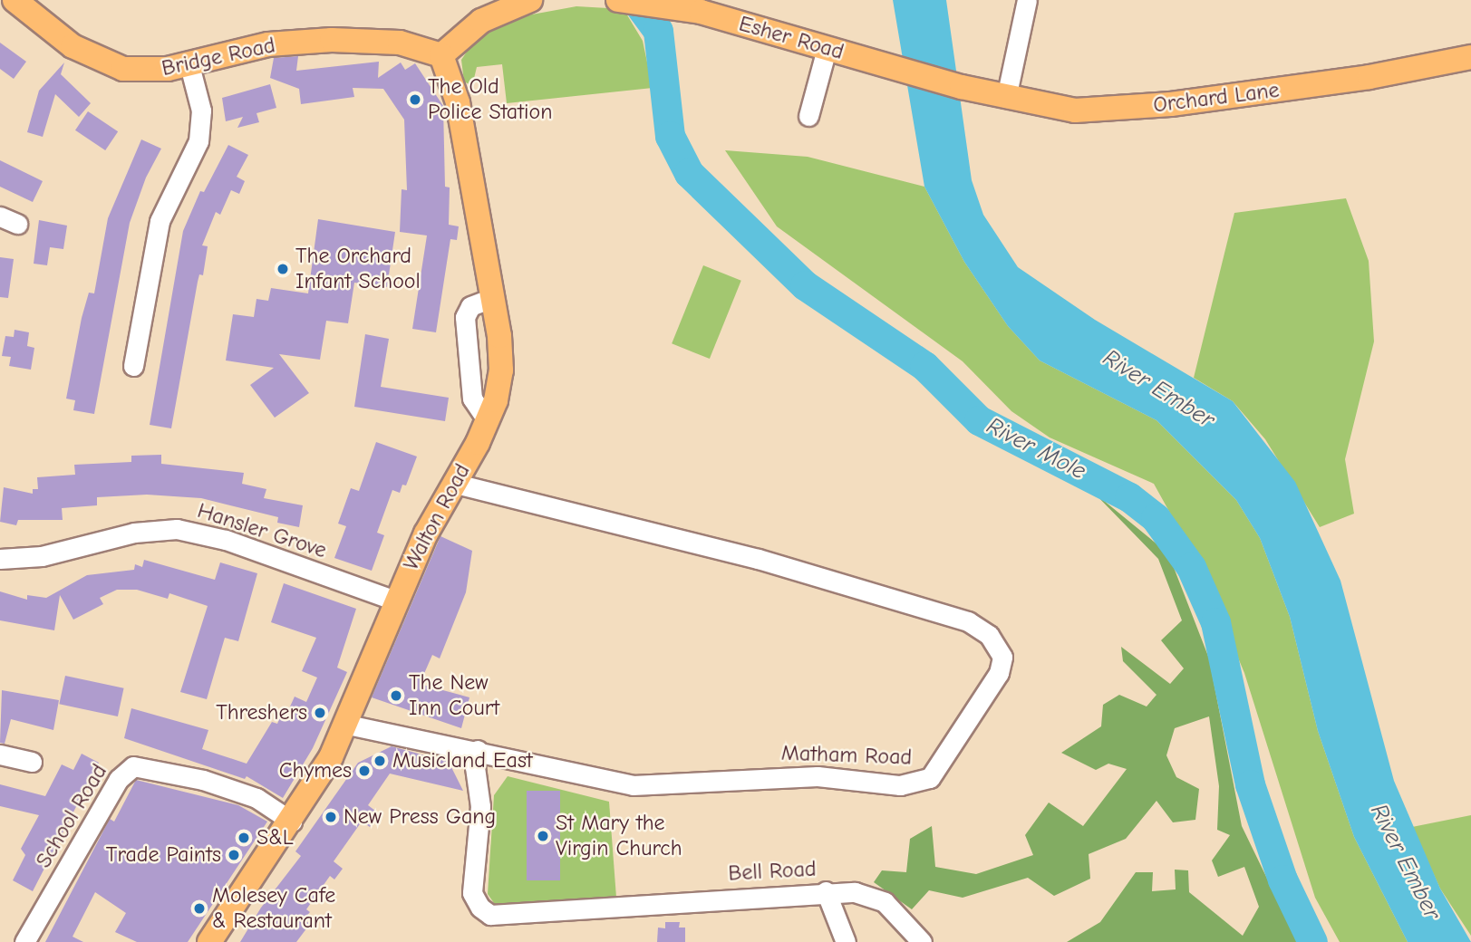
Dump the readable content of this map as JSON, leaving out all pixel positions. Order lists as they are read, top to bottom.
{
  "streets": {
    "main road": [
      "Esher Road",
      "Bridge Road",
      "Orchard Lane",
      "Walton Road"
    ],
    "street": [
      "Hansler Grove",
      "Matham Road",
      "School Road",
      "Bell Road"
    ]
  },
  "crossings": [
    ["Esher Road", "Orchard Lane"],
    ["Bridge Road", "Walton Road"],
    ["Walton Road", "Hansler Grove"],
    ["Walton Road", "Matham Road"],
    ["Walton Road", "School Road"],
    ["Matham Road", "Bell Road"]
  ],
  "water": ["River Ember", "River Mole"],
  "places": [
    "The Old Police Station",
    "The Orchard Infant School",
    "The New Inn Court",
    "Threshers",
    "Musicland East",
    "Chymes",
    "New Press Gang",
    "St Mary the Virgin Church",
    "S&L",
    "Trade Paints",
    "Molesey Cafe & Restaurant"
  ]
}
